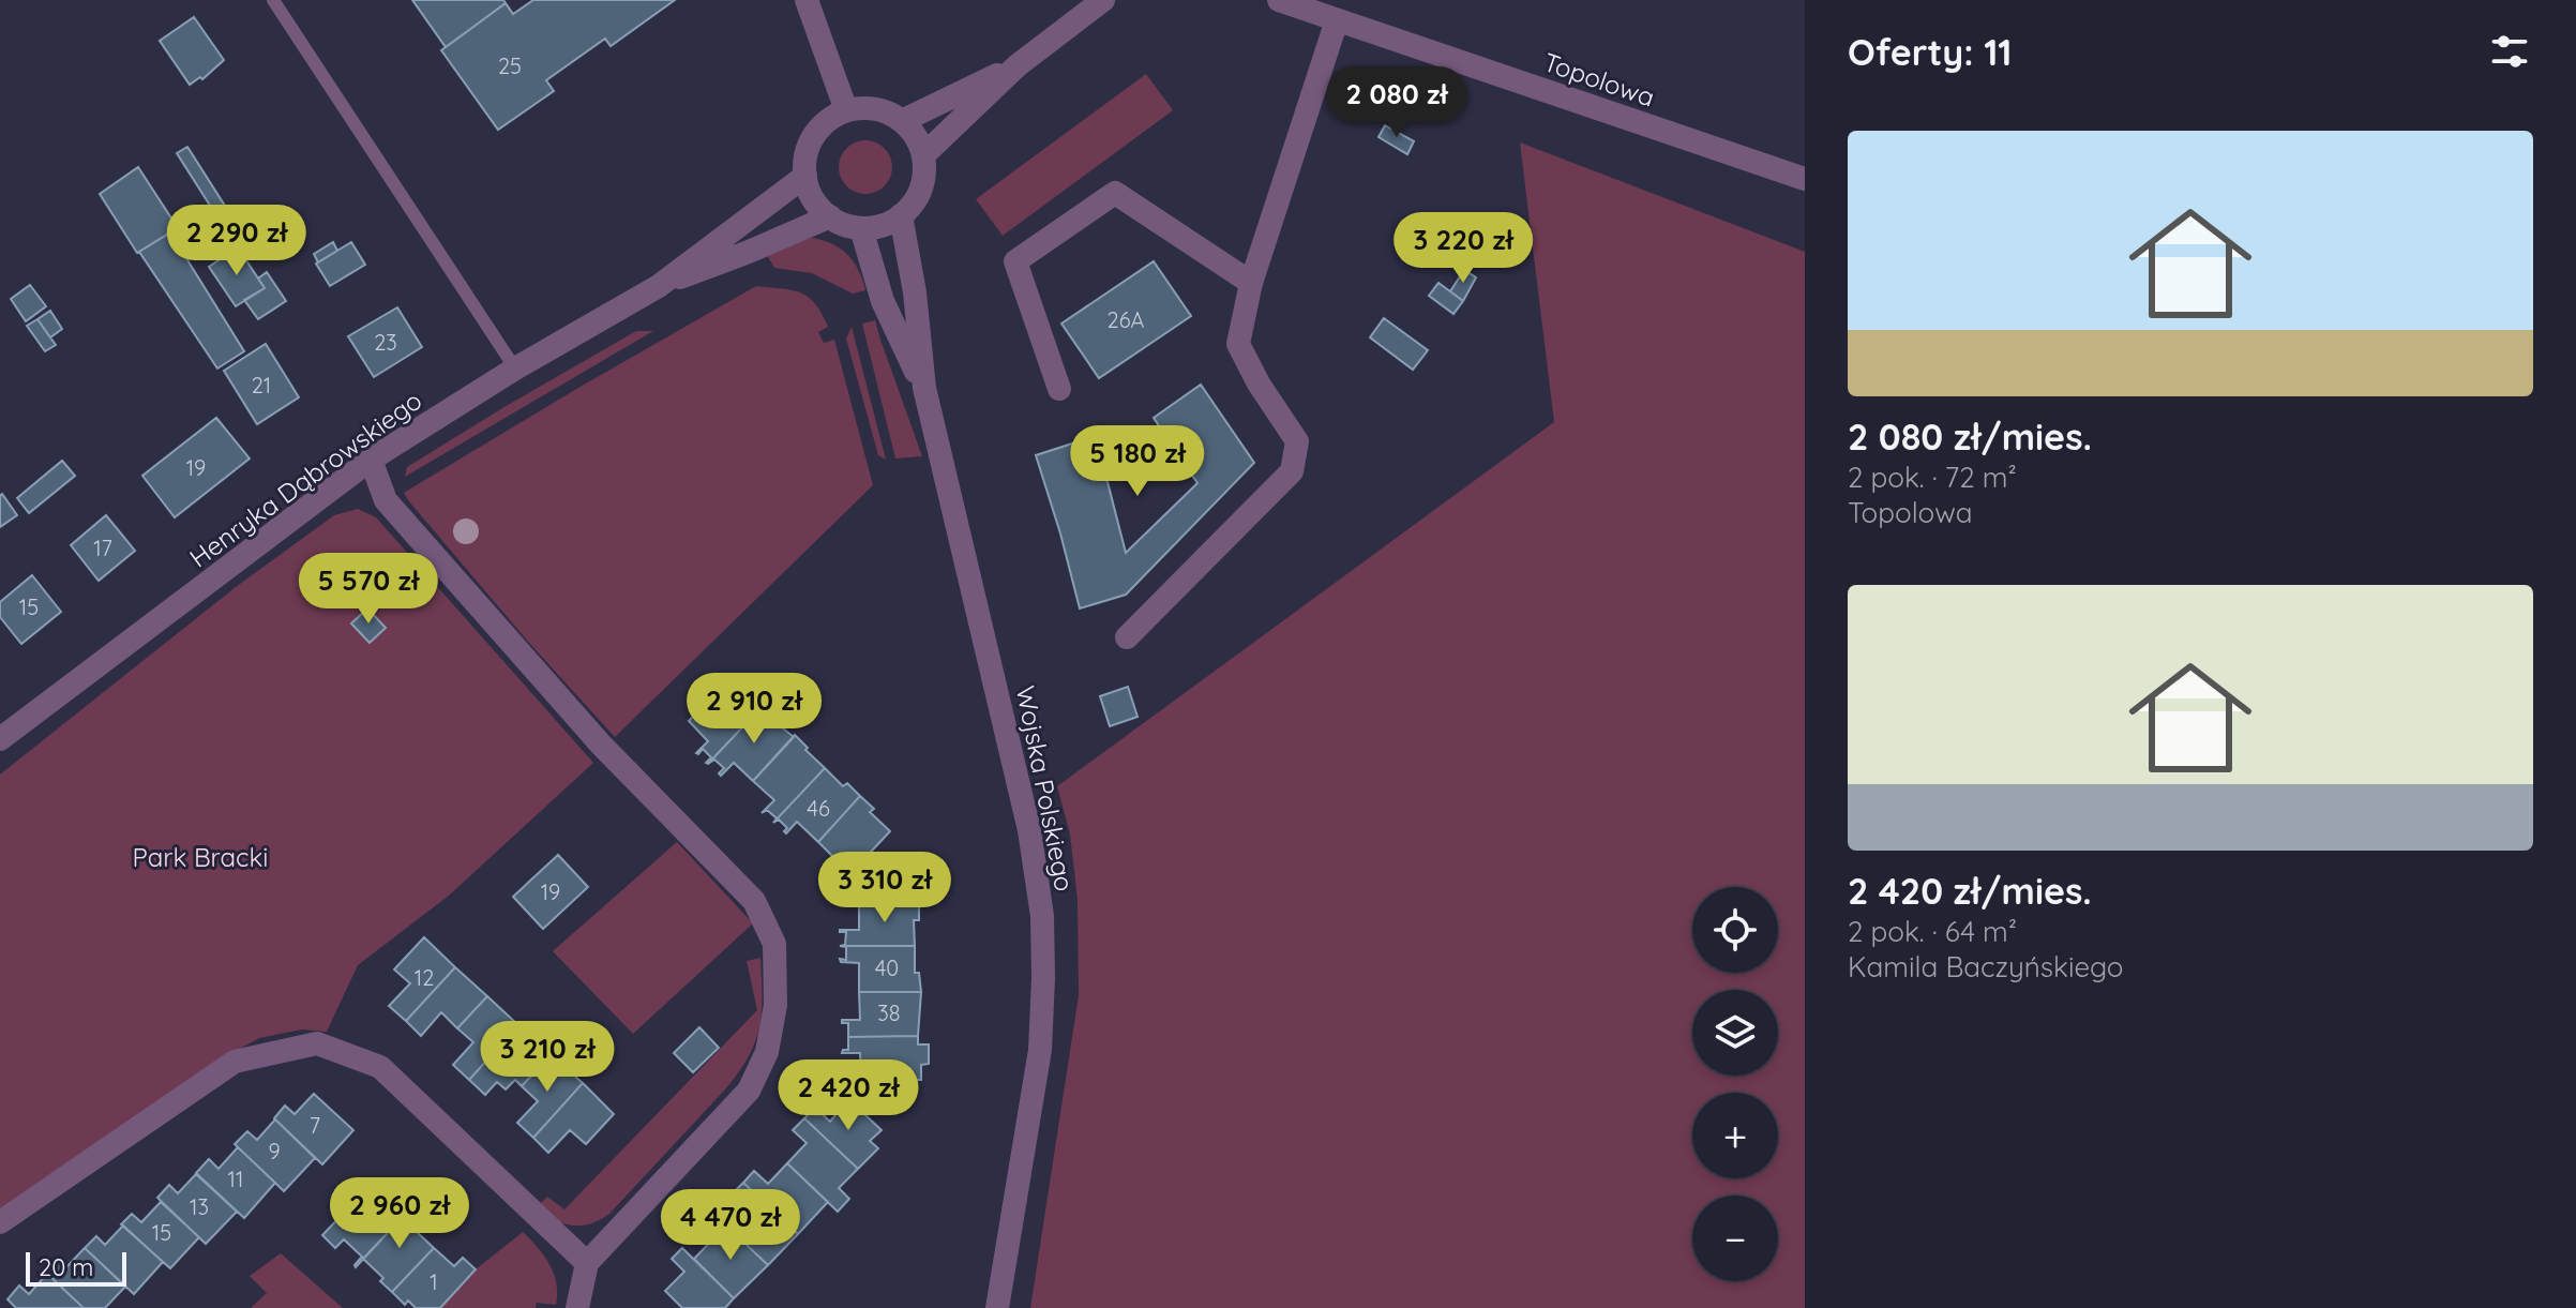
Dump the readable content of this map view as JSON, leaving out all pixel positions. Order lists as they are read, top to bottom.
{
  "streets": {
    "street": ["Topolowa", "Henryka Dąbrowskiego", "Wojska Polskiego"]
  },
  "parks": ["Park Bracki"],
  "house_numbers": [
    "25",
    "26A",
    "23",
    "21",
    "19",
    "17",
    "15",
    "46",
    "19",
    "40",
    "12",
    "38",
    "7",
    "9",
    "11",
    "13",
    "15",
    "1"
  ],
  "scale_bar": "20 m",
  "page": {
    "heading": "Oferty: 11",
    "price": [
      "2 080 zł",
      "2 290 zł",
      "3 220 zł",
      "5 180 zł",
      "5 570 zł",
      "2 910 zł",
      "3 310 zł",
      "3 210 zł",
      "2 420 zł",
      "2 960 zł",
      "4 470 zł"
    ],
    "list": [
      {
        "name": "2 080 zł/mies.",
        "note": "2 pok. · 72 m² · Topolowa"
      },
      {
        "name": "2 420 zł/mies.",
        "note": "2 pok. · 64 m² · Kamila Baczyńskiego"
      }
    ],
    "map_buttons": ["+", "−"],
    "scale": "20 m"
  }
}
